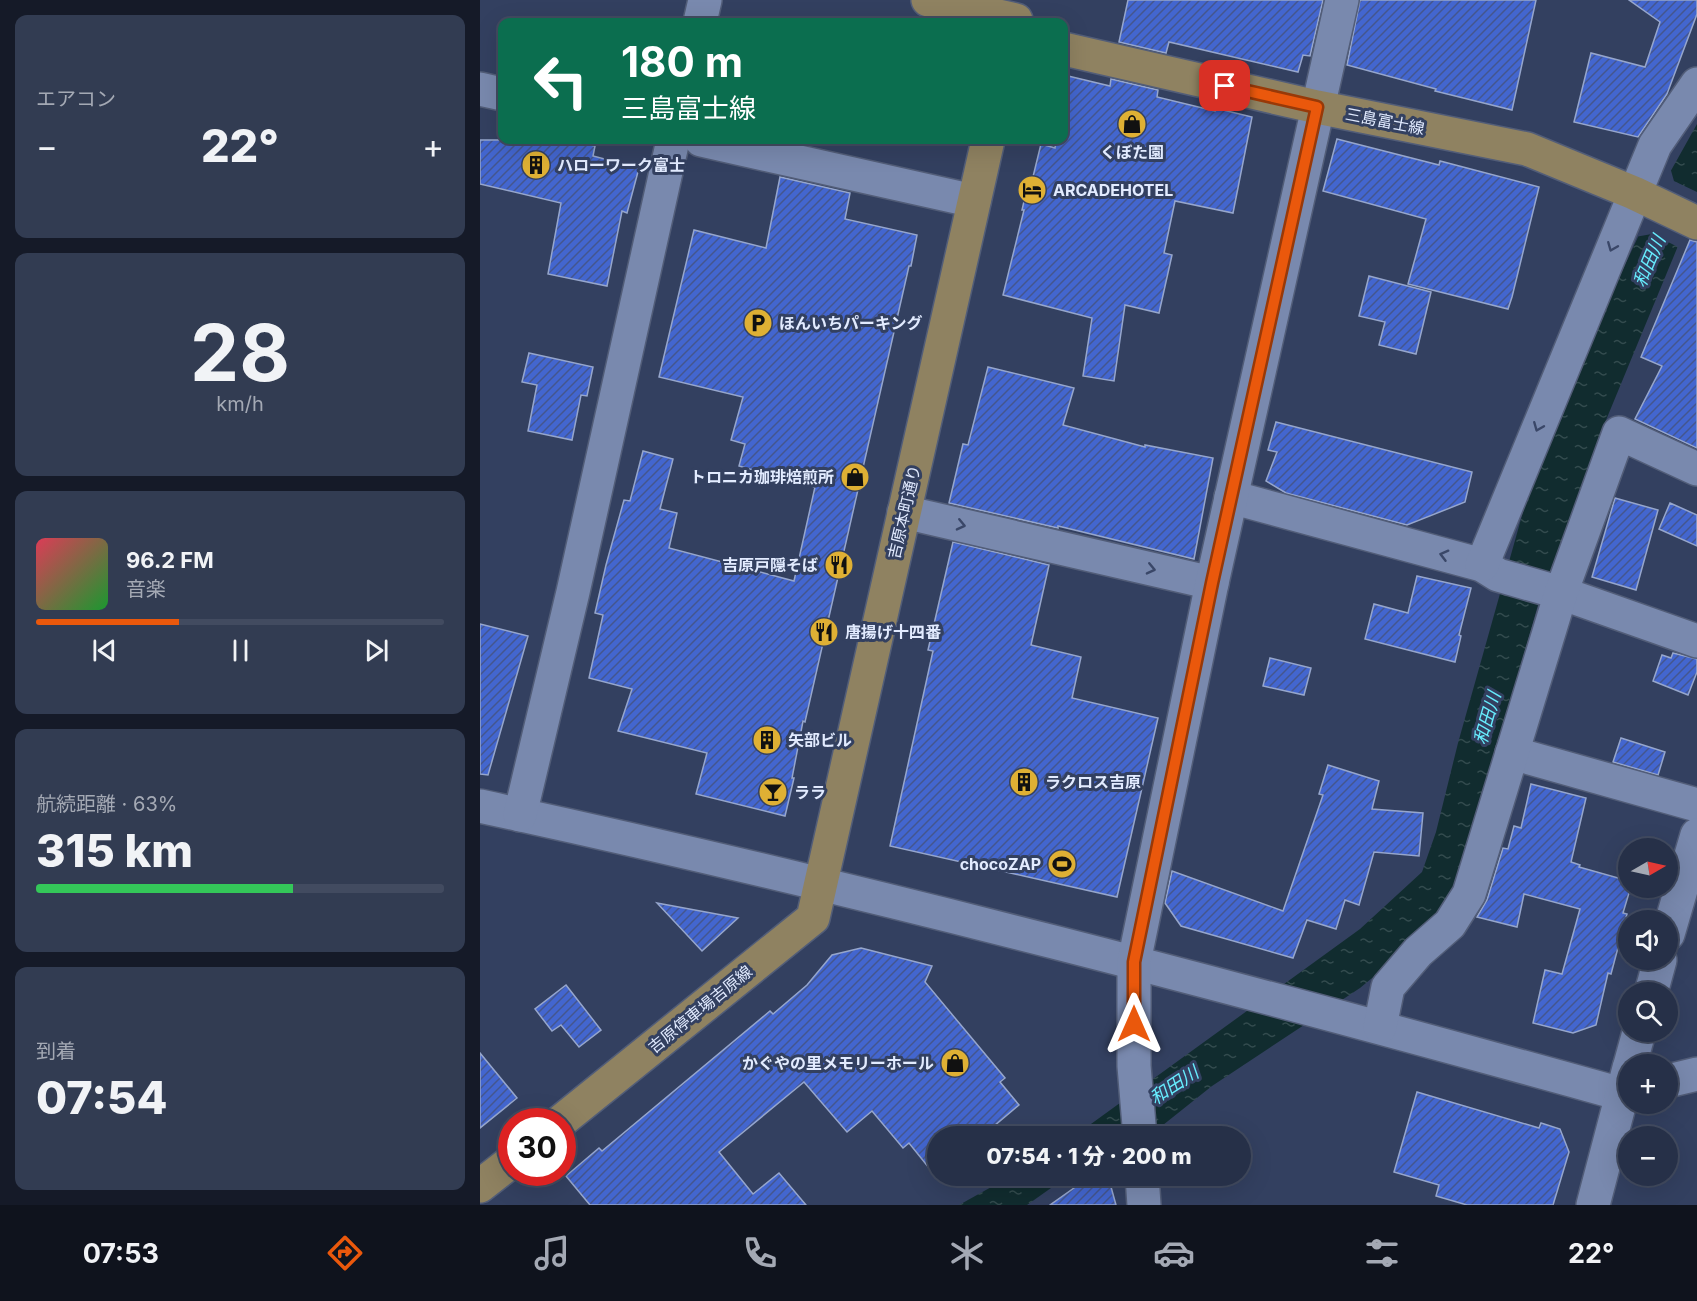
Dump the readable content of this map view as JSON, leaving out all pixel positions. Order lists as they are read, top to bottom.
{
  "streets": {
    "main road": ["三島富士線", "吉原本町通り", "吉原停車場吉原線"]
  },
  "crossings": [
    ["吉原本町通り", "吉原停車場吉原線"]
  ],
  "water": ["和田川"],
  "places": {
    "shop": ["くぼた園", "トロニカ珈琲焙煎所", "かぐやの里メモリーホール"],
    "building": ["ハローワーク富士", "矢部ビル", "ラクロス吉原"],
    "hotel": ["ARCADEHOTEL"],
    "parking": ["ほんいちパーキング"],
    "restaurant": ["吉原戸隠そば", "唐揚げ十四番"],
    "bar": ["ララ"],
    "sports": ["chocoZAP"]
  },
  "north": "right",
  "page": {
    "tile": [
      "エアコン",
      ["28", "km/h"],
      ["航続距離 · 63%", "315 km"],
      ["到着", "07:54"]
    ],
    "turn": ["180 m", "三島富士線"],
    "heat": ["−", "22°", "+"],
    "song": ["96.2 FM", "音楽"],
    "map_buttons": ["+", "−"],
    "limit": "30",
    "trip": "07:54 · 1 分 · 200 m",
    "tabs": ["07:53", "22°"]
  }
}
